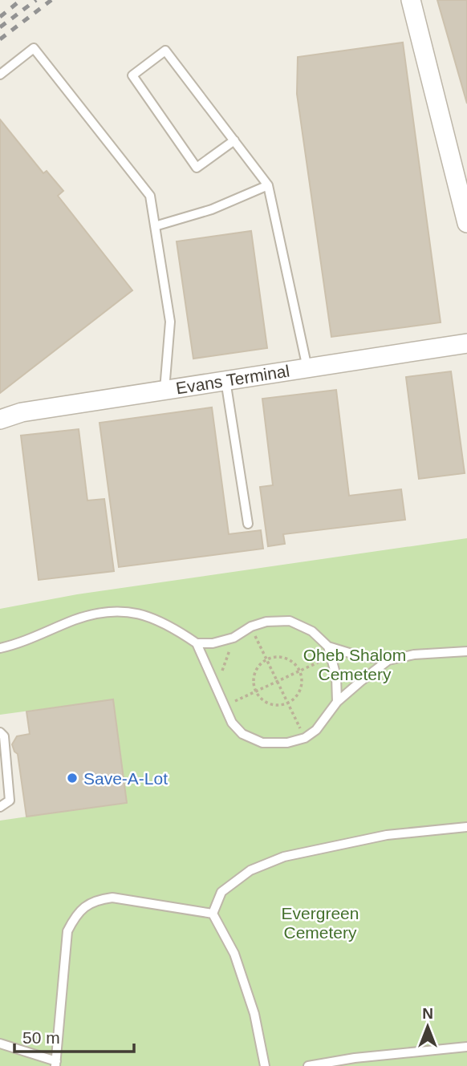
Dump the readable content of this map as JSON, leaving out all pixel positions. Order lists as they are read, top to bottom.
{
  "streets": {
    "street": ["Evans Terminal"]
  },
  "parks": ["Oheb Shalom Cemetery", "Evergreen Cemetery"],
  "places": ["Save-A-Lot"],
  "scale_bar": "50 m",
  "north": "top"
}
